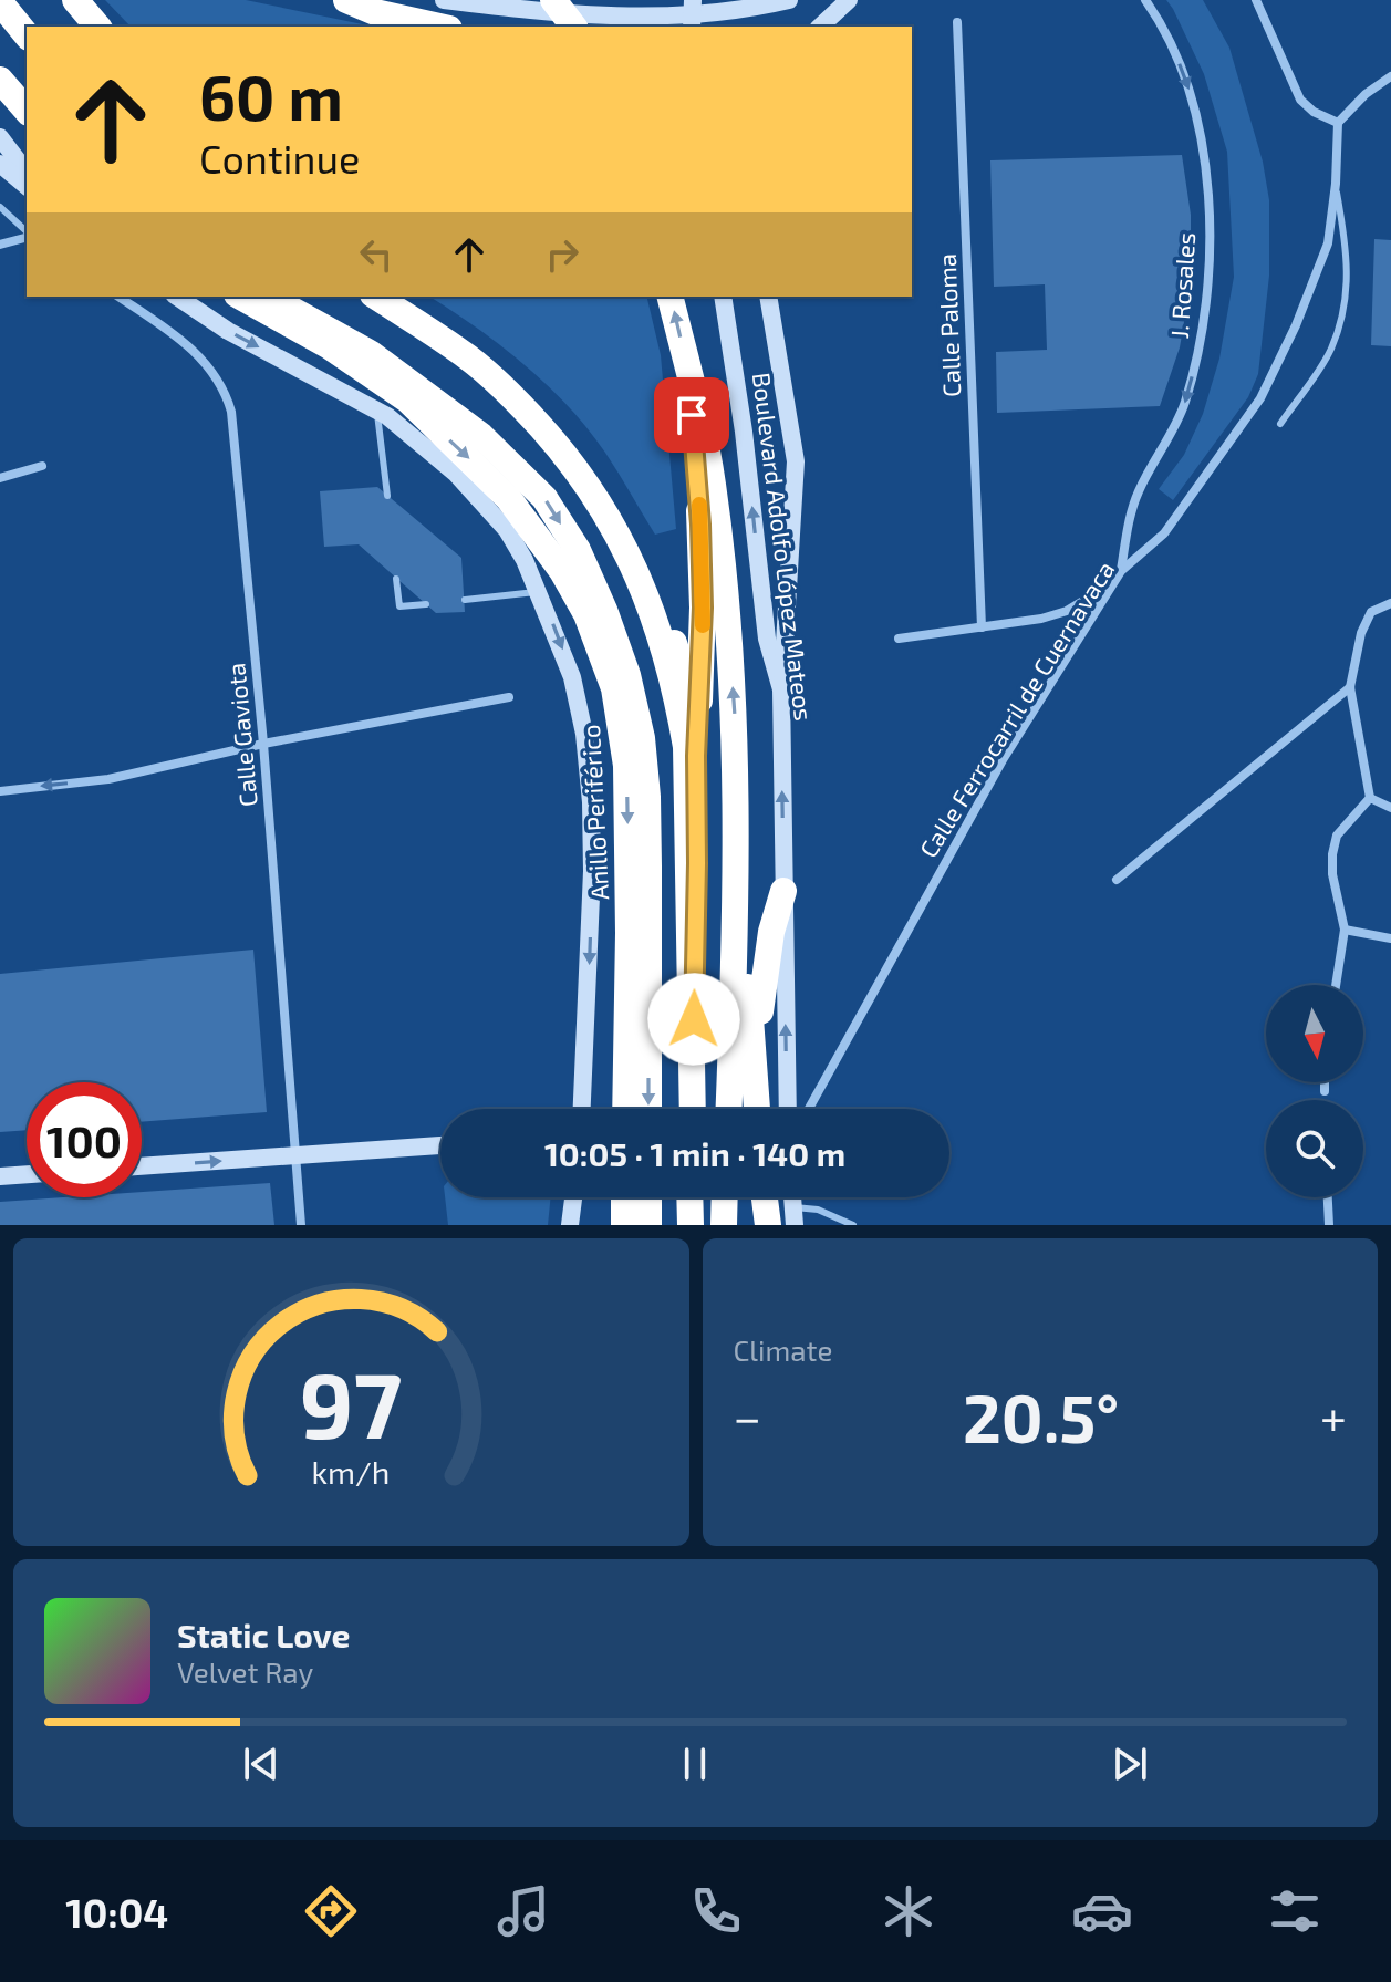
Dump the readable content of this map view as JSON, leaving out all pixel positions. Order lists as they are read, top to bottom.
{
  "streets": {
    "highway": ["Anillo Periférico"],
    "main road": ["Boulevard Adolfo López Mateos"],
    "street": [
      "J. Rosales",
      "Calle Paloma",
      "Calle Ferrocarril de Cuernavaca",
      "Calle Gaviota"
    ]
  },
  "crossings": [
    ["J. Rosales", "Calle Ferrocarril de Cuernavaca"]
  ],
  "one_way": ["J. Rosales"],
  "north": "bottom",
  "page": {
    "turn": ["60 m", "Continue"],
    "limit": "100",
    "trip": "10:05 · 1 min · 140 m",
    "tile": "Climate",
    "heat": ["−", "20.5°", "+"],
    "song": ["Static Love", "Velvet Ray"],
    "tabs": "10:04",
    "gauge": ["97", "km/h"]
  }
}
